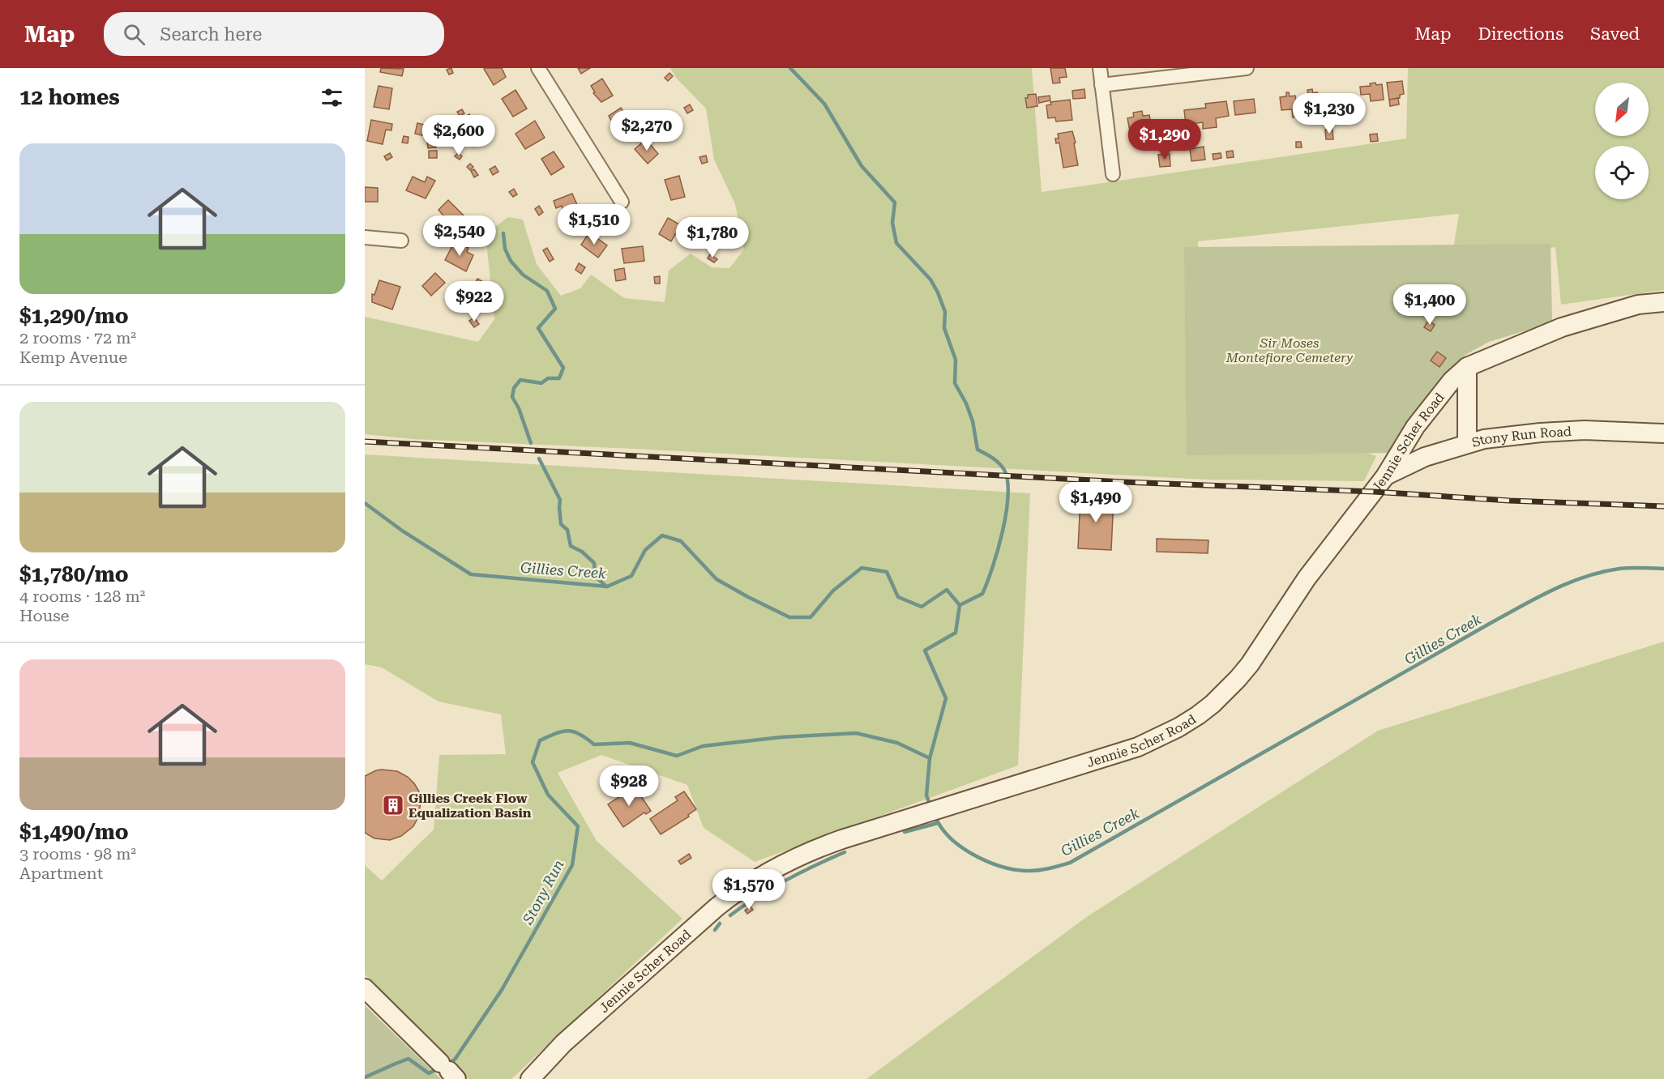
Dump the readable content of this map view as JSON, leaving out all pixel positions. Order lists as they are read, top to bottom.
{
  "streets": {
    "street": ["Stony Run Road", "Jennie Scher Road"]
  },
  "crossings": [
    ["Stony Run Road", "Jennie Scher Road"]
  ],
  "water": ["Gillies Creek", "Stony Run"],
  "parks": ["Sir Moses Montefiore Cemetery"],
  "places": {
    "building": ["Gillies Creek Flow Equalization Basin"]
  },
  "north": "bottom left",
  "page": {
    "header": "Map",
    "search": "Search here",
    "nav": ["Map", "Directions", "Saved"],
    "heading": "12 homes",
    "price": [
      "$1,230",
      "$2,270",
      "$2,600",
      "$1,290",
      "$1,510",
      "$2,540",
      "$1,780",
      "$922",
      "$1,400",
      "$1,490",
      "$928",
      "$1,570"
    ],
    "list": [
      {
        "name": "$1,290/mo",
        "note": "2 rooms · 72 m² · Kemp Avenue"
      },
      {
        "name": "$1,780/mo",
        "note": "4 rooms · 128 m² · House"
      },
      {
        "name": "$1,490/mo",
        "note": "3 rooms · 98 m² · Apartment"
      }
    ]
  }
}
